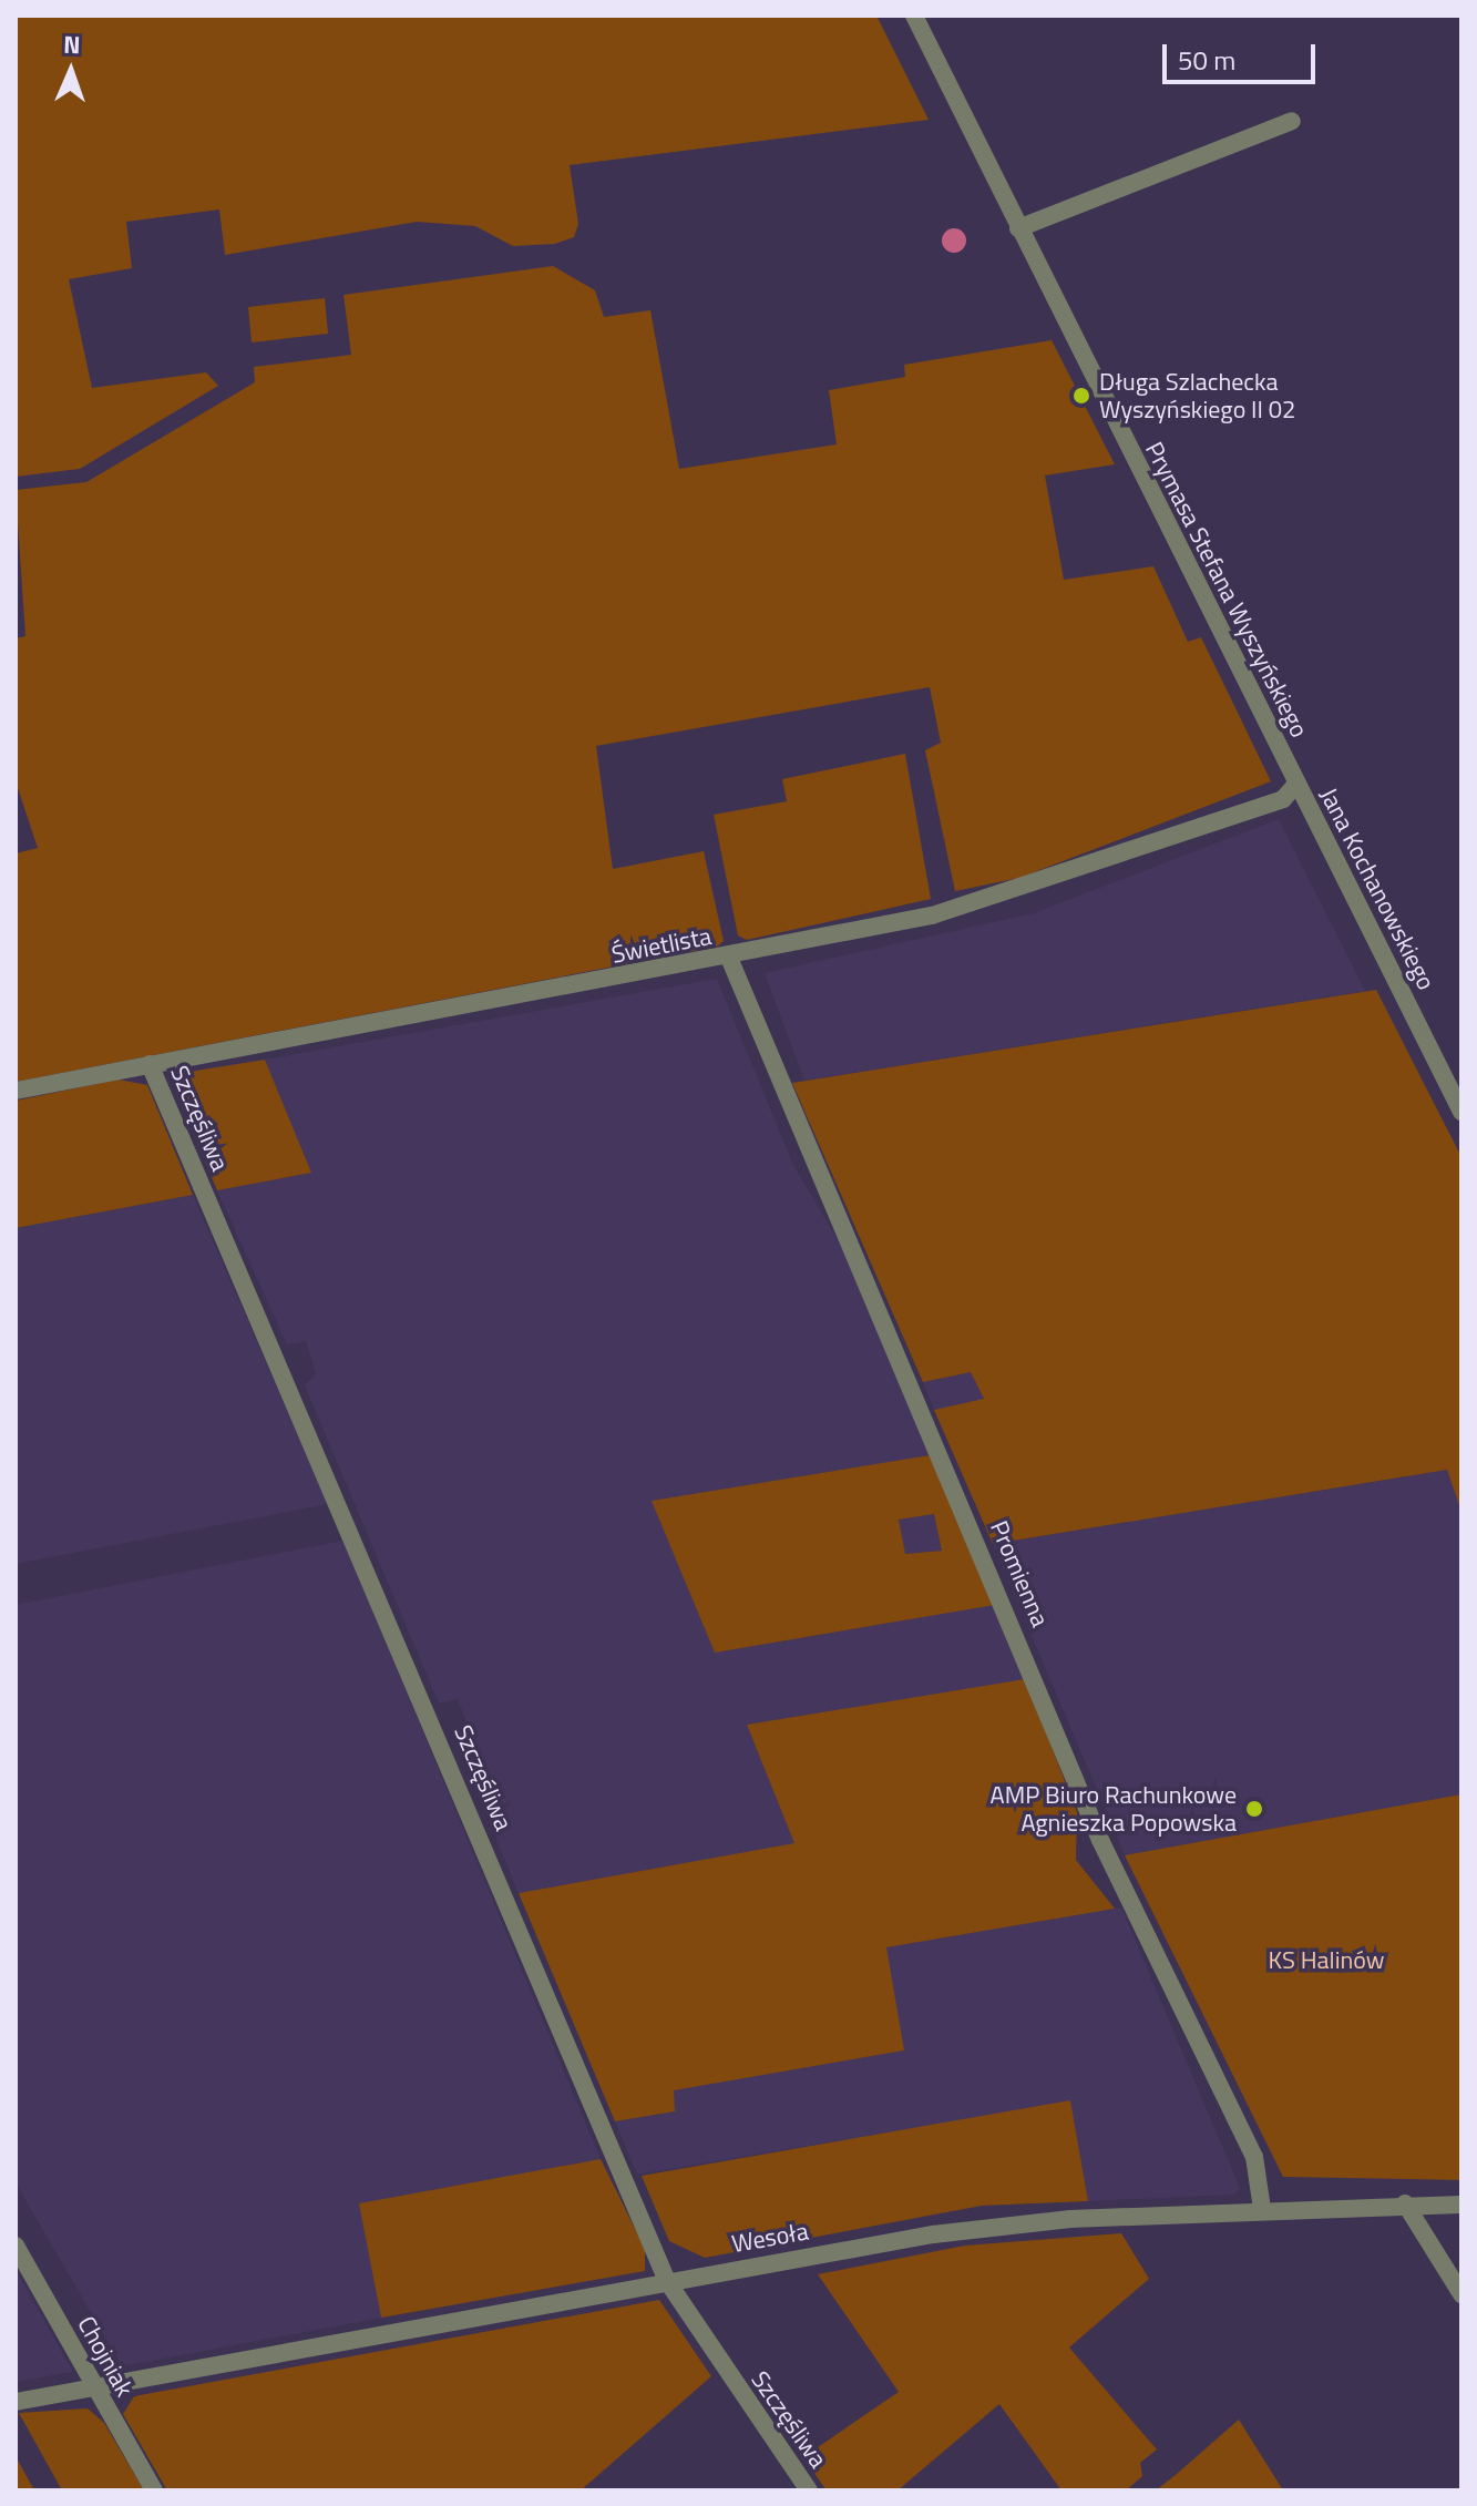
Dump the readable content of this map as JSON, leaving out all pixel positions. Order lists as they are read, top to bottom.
{
  "streets": {
    "street": [
      "Prymasa Stefana Wyszyńskiego",
      "Jana Kochanowskiego",
      "Świetlista",
      "Szczęśliwa",
      "Promienna",
      "Wesoła",
      "Chojniak"
    ]
  },
  "crossings": [
    ["Prymasa Stefana Wyszyńskiego", "Jana Kochanowskiego"],
    ["Prymasa Stefana Wyszyńskiego", "Świetlista"],
    ["Jana Kochanowskiego", "Świetlista"],
    ["Świetlista", "Szczęśliwa"],
    ["Świetlista", "Promienna"],
    ["Szczęśliwa", "Wesoła"],
    ["Promienna", "Wesoła"],
    ["Wesoła", "Chojniak"]
  ],
  "parks": ["KS Halinów"],
  "places": ["Długa Szlachecka Wyszyńskiego II 02", "AMP Biuro Rachunkowe Agnieszka Popowska"],
  "scale_bar": "50 m",
  "north": "top"
}
